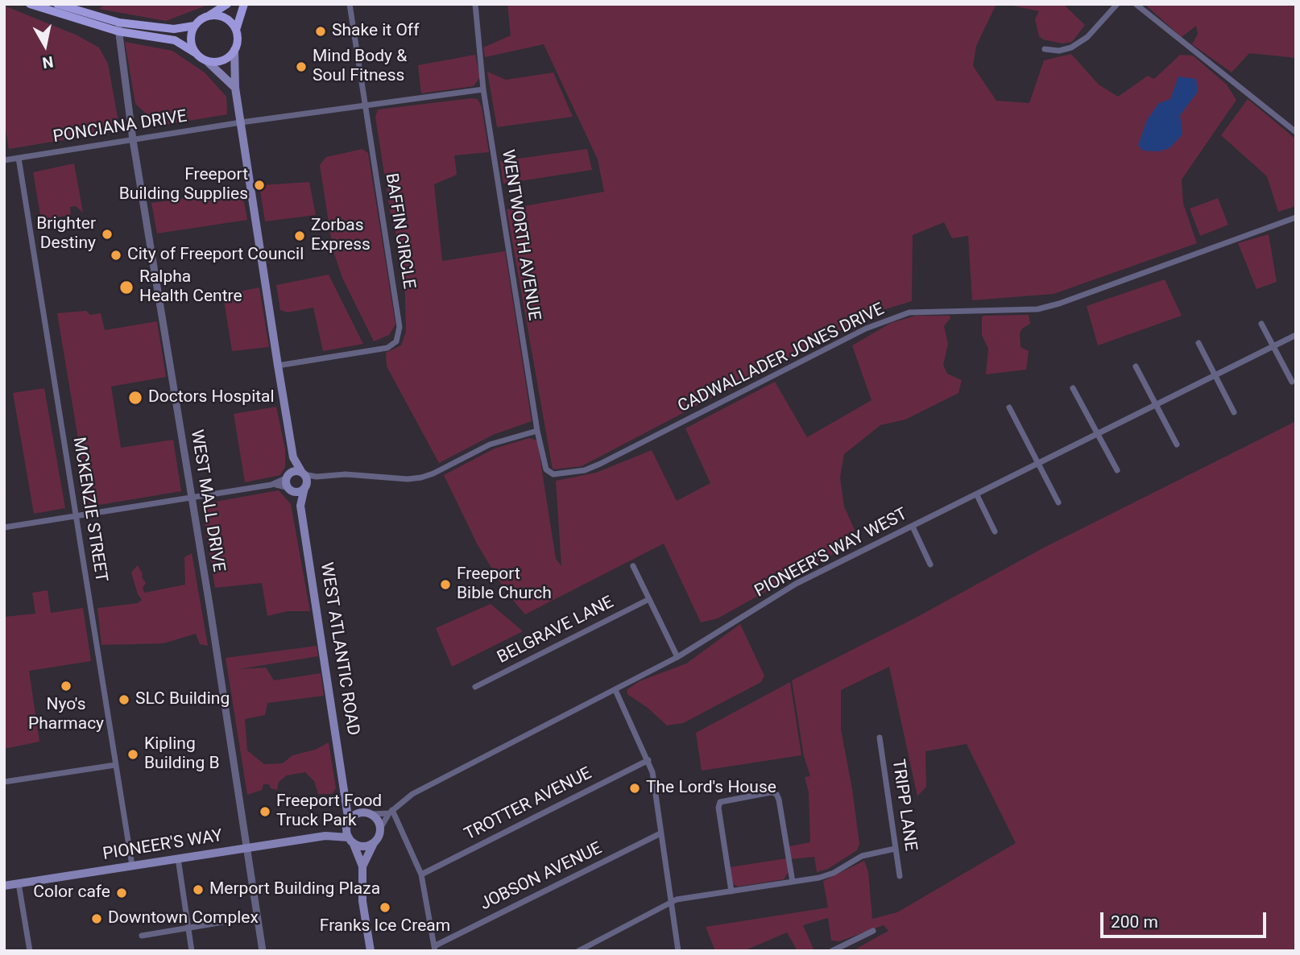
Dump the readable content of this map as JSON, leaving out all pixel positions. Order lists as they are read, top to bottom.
{
  "streets": {
    "main road": ["WEST ATLANTIC ROAD", "PIONEER'S WAY"],
    "street": [
      "PONCIANA DRIVE",
      "BAFFIN CIRCLE",
      "WENTWORTH AVENUE",
      "CADWALLADER JONES DRIVE",
      "WEST MALL DRIVE",
      "MCKENZIE STREET",
      "PIONEER'S WAY WEST",
      "BELGRAVE LANE",
      "TROTTER AVENUE",
      "TRIPP LANE",
      "JOBSON AVENUE"
    ]
  },
  "crossings": [
    ["PONCIANA DRIVE", "BAFFIN CIRCLE"],
    ["PONCIANA DRIVE", "WENTWORTH AVENUE"],
    ["PONCIANA DRIVE", "WEST MALL DRIVE"],
    ["PONCIANA DRIVE", "MCKENZIE STREET"],
    ["PONCIANA DRIVE", "WEST ATLANTIC ROAD"],
    ["BAFFIN CIRCLE", "WEST ATLANTIC ROAD"],
    ["WENTWORTH AVENUE", "CADWALLADER JONES DRIVE"],
    ["WEST MALL DRIVE", "PIONEER'S WAY"],
    ["MCKENZIE STREET", "PIONEER'S WAY"],
    ["PIONEER'S WAY WEST", "WEST ATLANTIC ROAD"],
    ["PIONEER'S WAY WEST", "PIONEER'S WAY"],
    ["WEST ATLANTIC ROAD", "PIONEER'S WAY"]
  ],
  "places": [
    "Shake it Off",
    "Mind Body & Soul Fitness",
    "Freeport Building Supplies",
    "Brighter Destiny",
    "Zorbas Express",
    "City of Freeport Council",
    "Ralpha Health Centre",
    "Doctors Hospital",
    "Freeport Bible Church",
    "Nyo's Pharmacy",
    "SLC Building",
    "Kipling Building B",
    "The Lord's House",
    "Freeport Food Truck Park",
    "Merport Building Plaza",
    "Color cafe",
    "Franks Ice Cream",
    "Downtown Complex"
  ],
  "scale_bar": "200 m",
  "north": "bottom"
}
